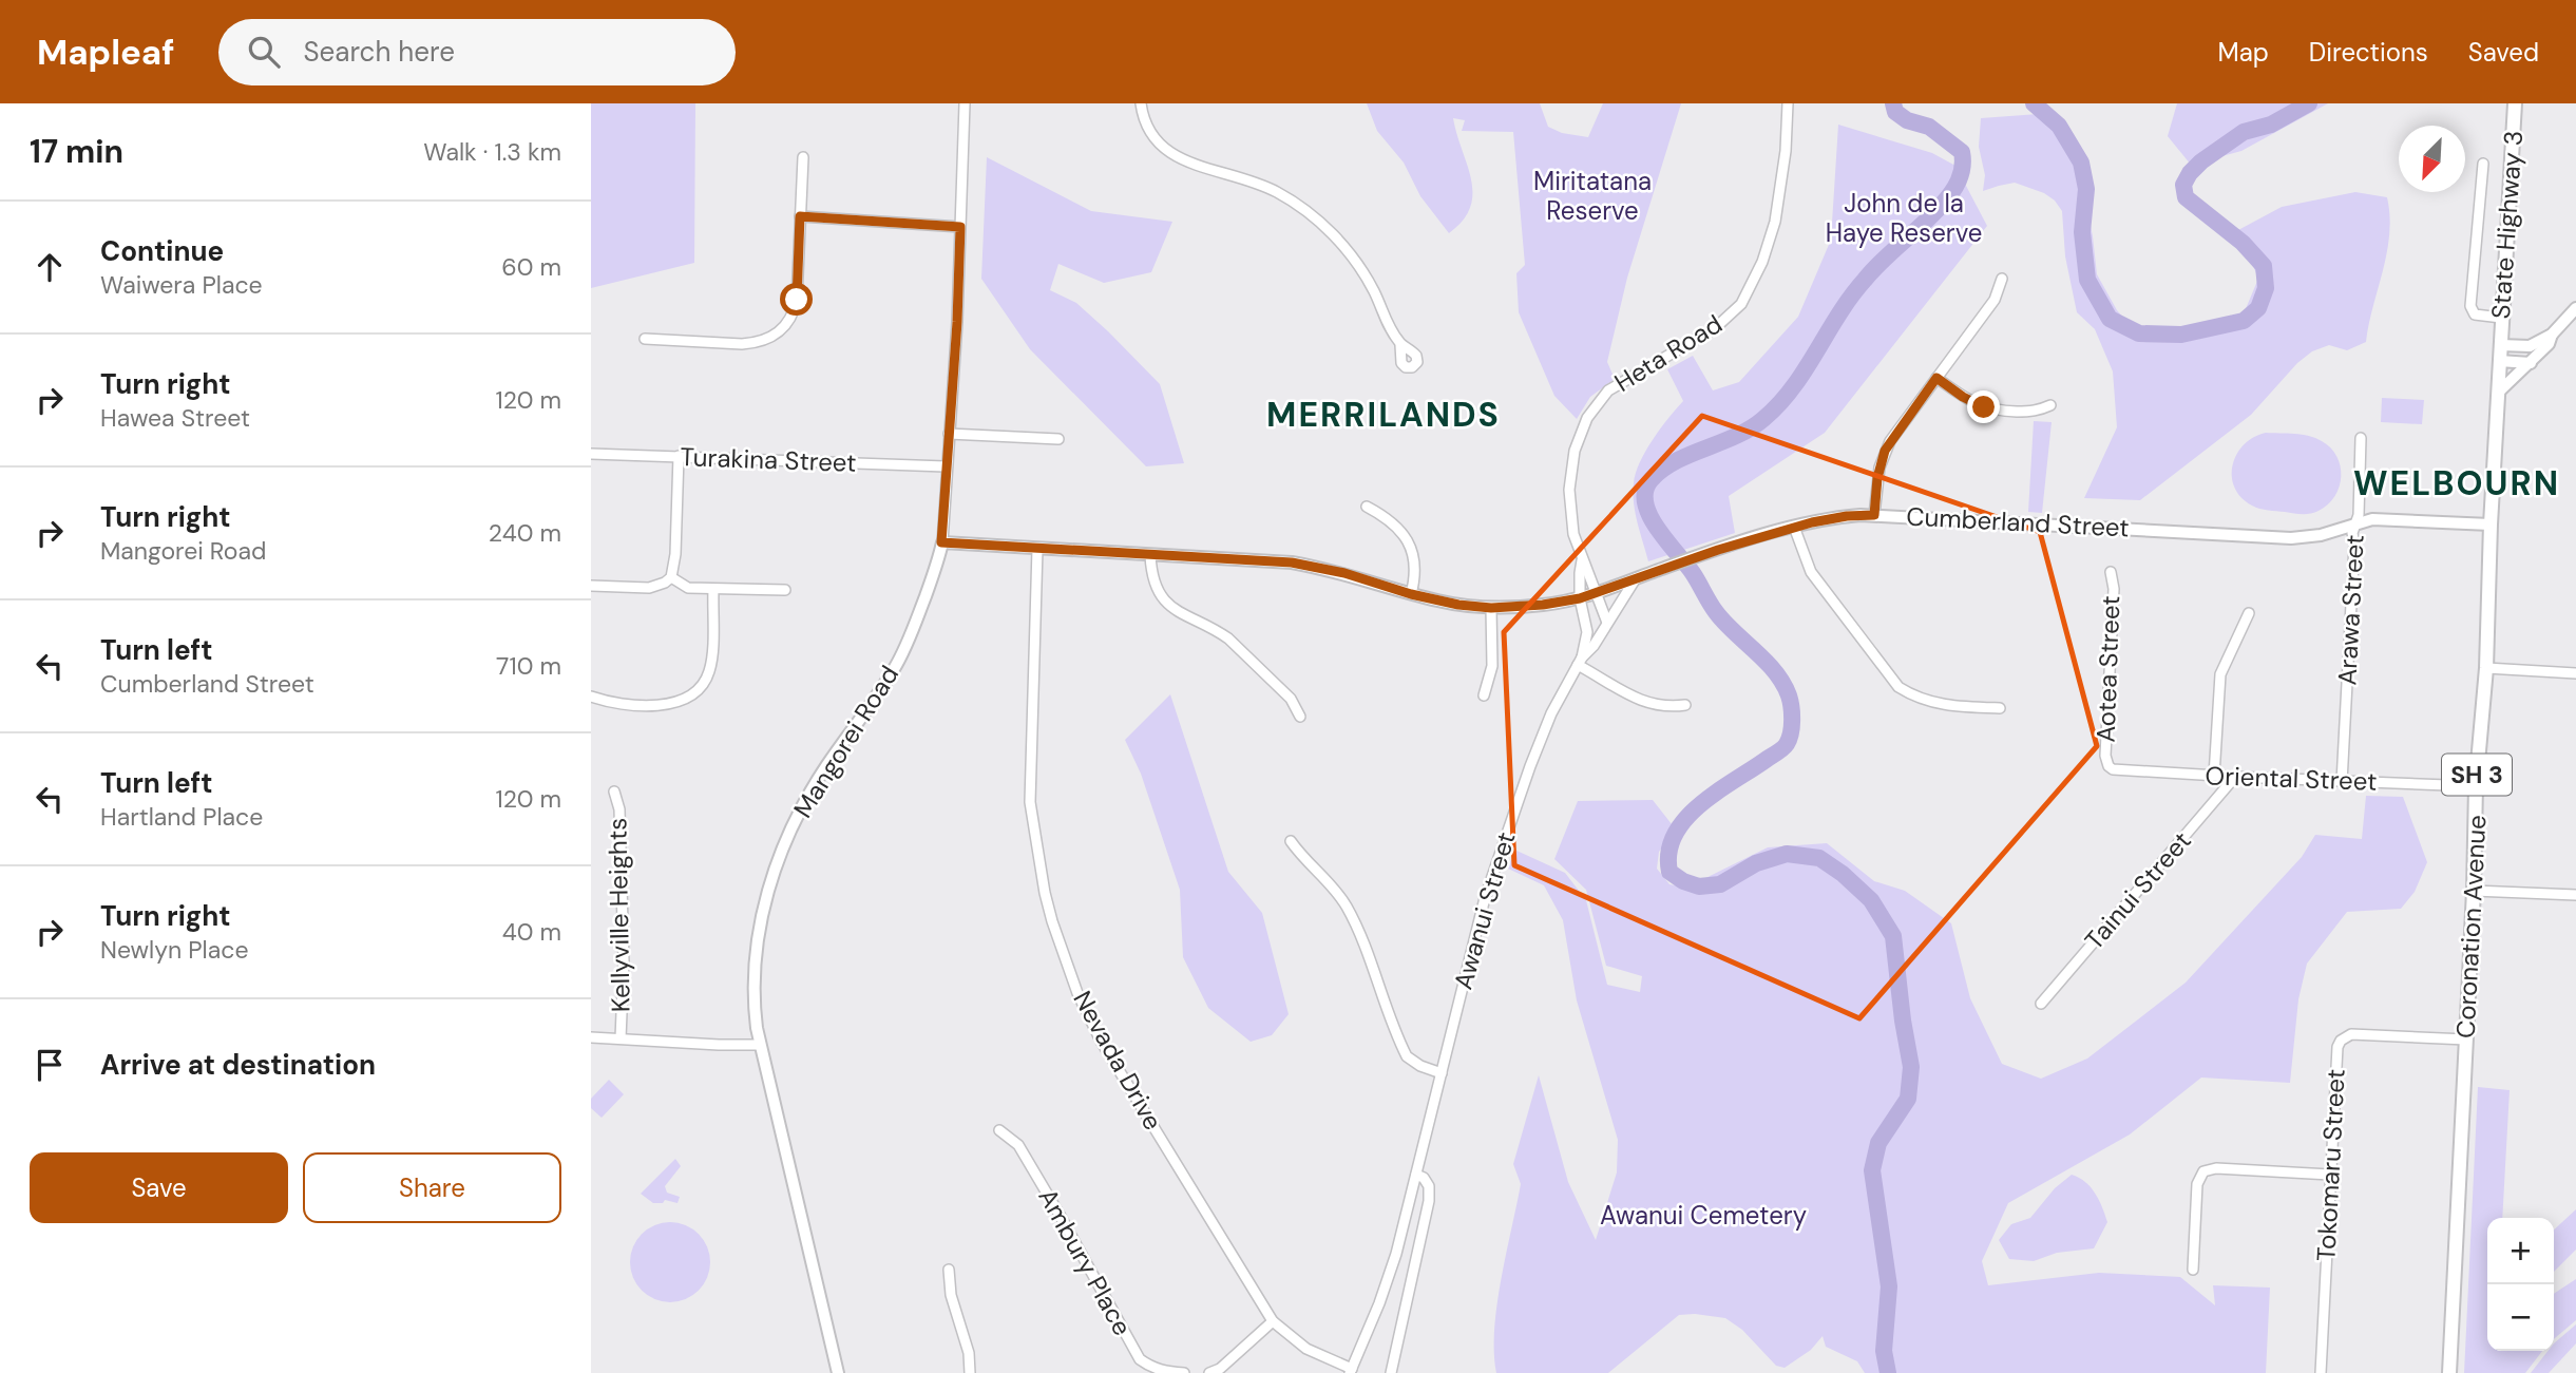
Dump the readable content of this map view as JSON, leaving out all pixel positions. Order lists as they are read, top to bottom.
{
  "streets": {
    "highway": ["State Highway 3", "SH 3", "Coronation Avenue"],
    "main road": ["Cumberland Street", "Mangorei Road"],
    "street": [
      "Heta Road",
      "Turakina Street",
      "Arawa Street",
      "Aotea Street",
      "Oriental Street",
      "Tainui Street",
      "Awanui Street",
      "Kellyville Heights",
      "Nevada Drive",
      "Tokomaru Street",
      "Ambury Place"
    ]
  },
  "crossings": [
    ["State Highway 3", "Coronation Avenue"],
    ["Heta Road", "Cumberland Street"],
    ["Heta Road", "Awanui Street"],
    ["Turakina Street", "Mangorei Road"],
    ["Cumberland Street", "Arawa Street"],
    ["Cumberland Street", "Mangorei Road"],
    ["Cumberland Street", "Awanui Street"],
    ["Cumberland Street", "Coronation Avenue"],
    ["Cumberland Street", "Nevada Drive"],
    ["Arawa Street", "Oriental Street"],
    ["Aotea Street", "Oriental Street"],
    ["Oriental Street", "Tainui Street"],
    ["Oriental Street", "Coronation Avenue"],
    ["Awanui Street", "Nevada Drive"],
    ["Coronation Avenue", "Tokomaru Street"]
  ],
  "districts": ["MERRILANDS", "WELBOURN"],
  "parks": ["Miritatana Reserve", "John de la Haye Reserve", "Awanui Cemetery"],
  "north": "bottom left",
  "page": {
    "header": "Mapleaf",
    "search": "Search here",
    "nav": ["Map", "Directions", "Saved"],
    "heading": ["17 min", "Walk · 1.3 km"],
    "list": [
      ["Continue", "Waiwera Place", "60 m"],
      ["Turn right", "Hawea Street", "120 m"],
      ["Turn right", "Mangorei Road", "240 m"],
      ["Turn left", "Cumberland Street", "710 m"],
      ["Turn left", "Hartland Place", "120 m"],
      ["Turn right", "Newlyn Place", "40 m"],
      "Arrive at destination"
    ],
    "buttons": ["Save", "Share"],
    "map_buttons": ["+", "−"]
  }
}
